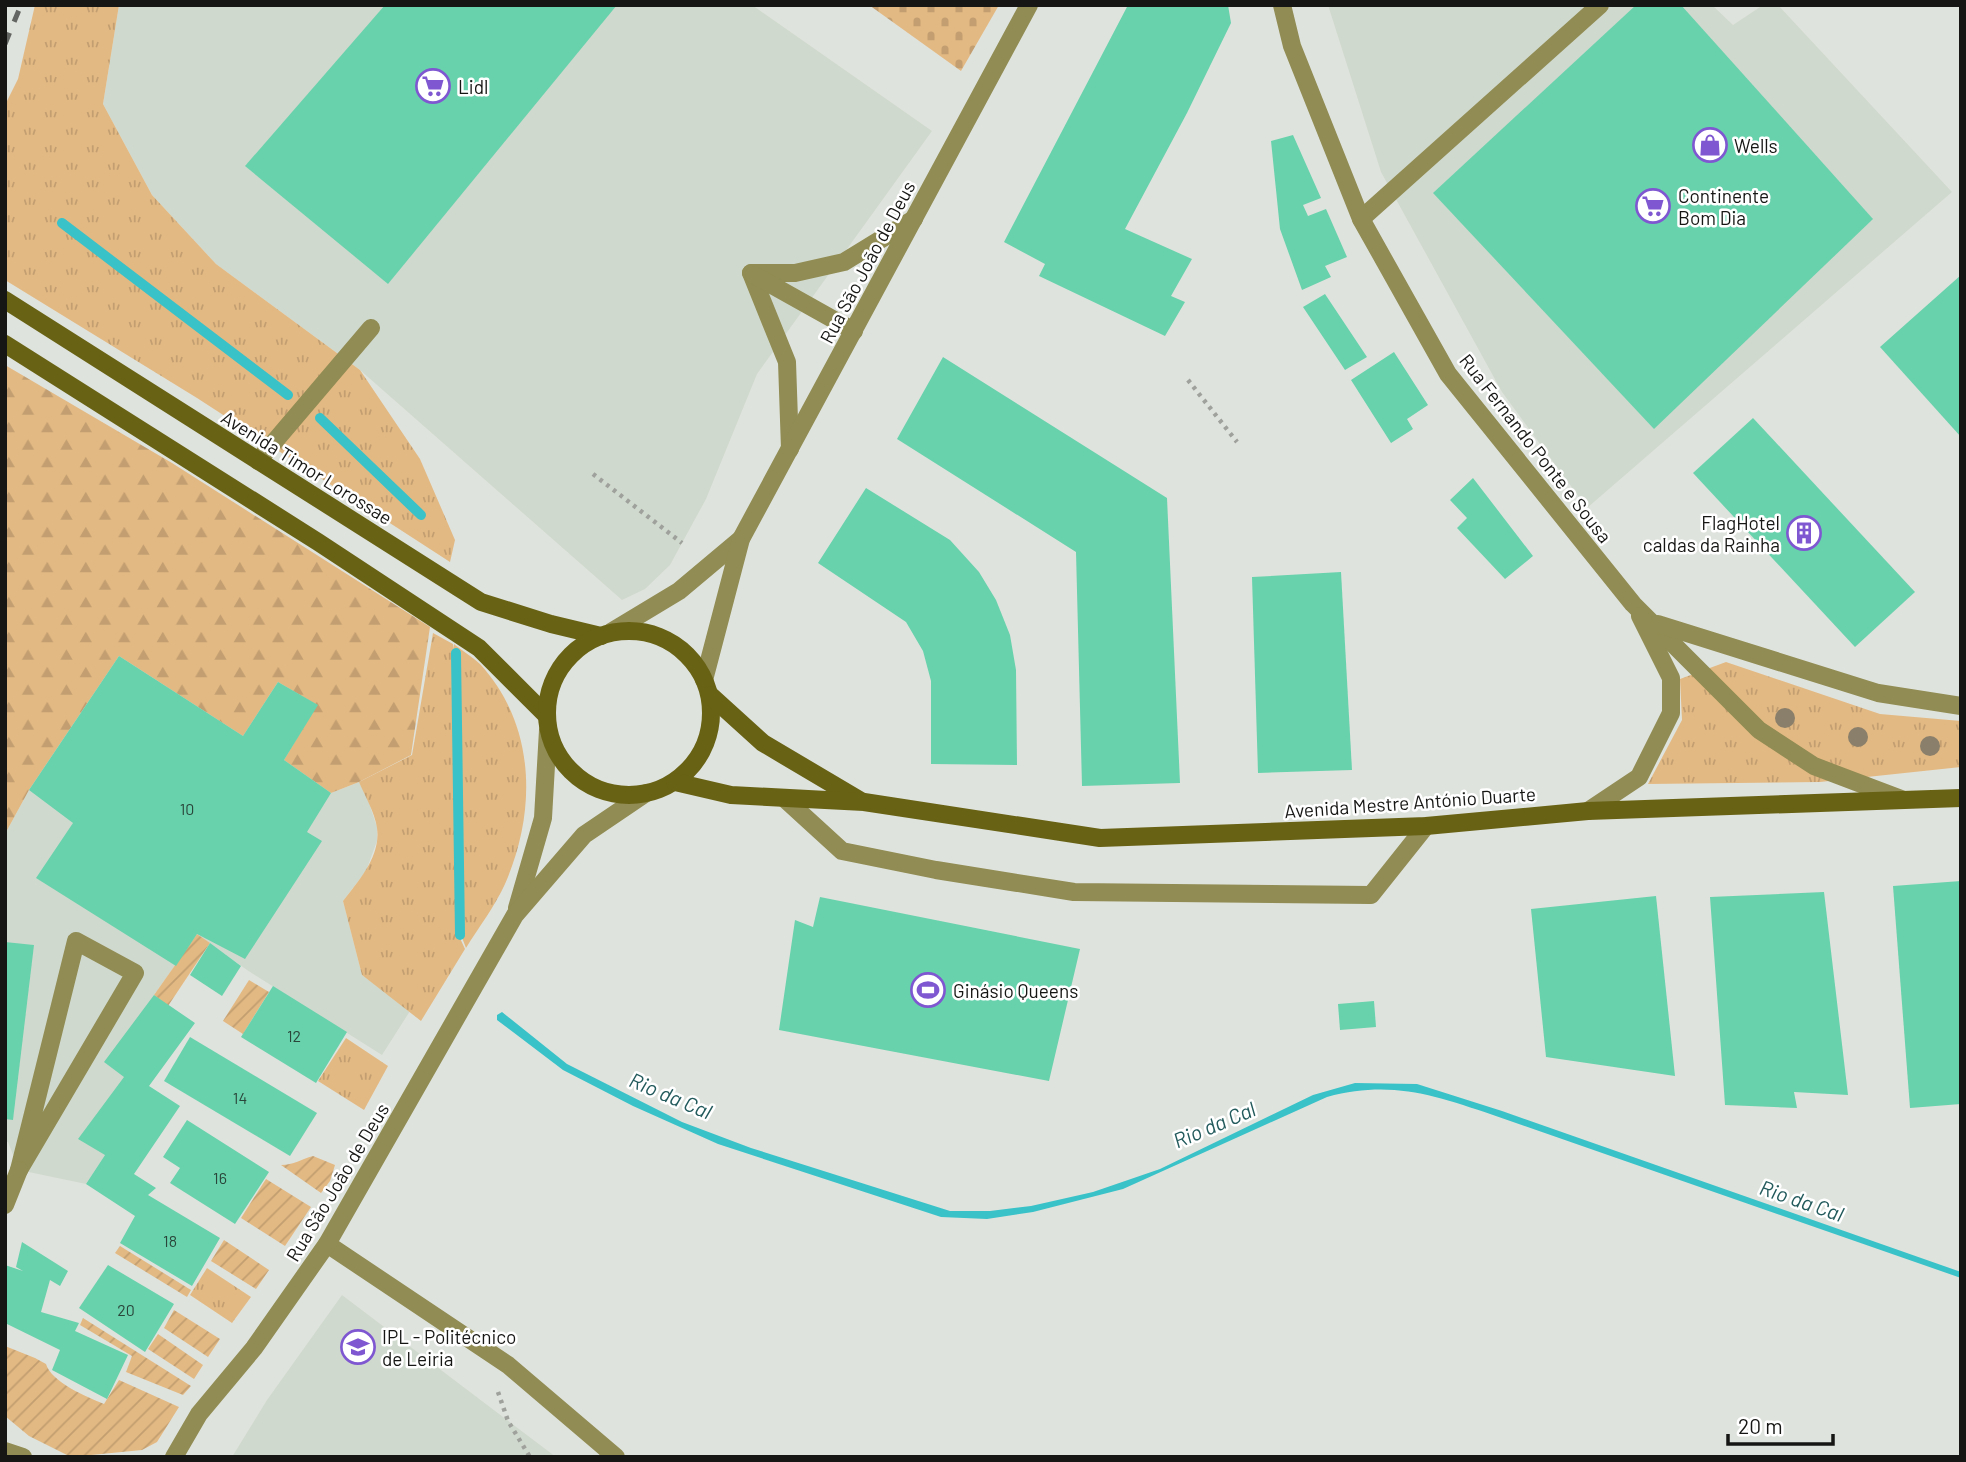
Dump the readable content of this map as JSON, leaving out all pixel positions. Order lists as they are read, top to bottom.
{
  "streets": {
    "main road": ["Avenida Timor Lorossae", "Avenida Mestre António Duarte"],
    "street": ["Rua São João de Deus", "Rua Fernando Ponte e Sousa"]
  },
  "crossings": [
    ["Rua Fernando Ponte e Sousa", "Avenida Mestre António Duarte"],
    ["Avenida Timor Lorossae", "Avenida Mestre António Duarte"]
  ],
  "water": ["Rio da Cal"],
  "places": {
    "supermarket": ["Lidl", "Continente Bom Dia"],
    "shop": ["Wells"],
    "building": ["FlagHotel caldas da Rainha"],
    "sports": ["Ginásio Queens"],
    "school or university": ["IPL - Politécnico de Leiria"]
  },
  "house_numbers": [
    "10",
    "12",
    "14",
    "16",
    "18",
    "20"
  ],
  "scale_bar": "20 m"
}
